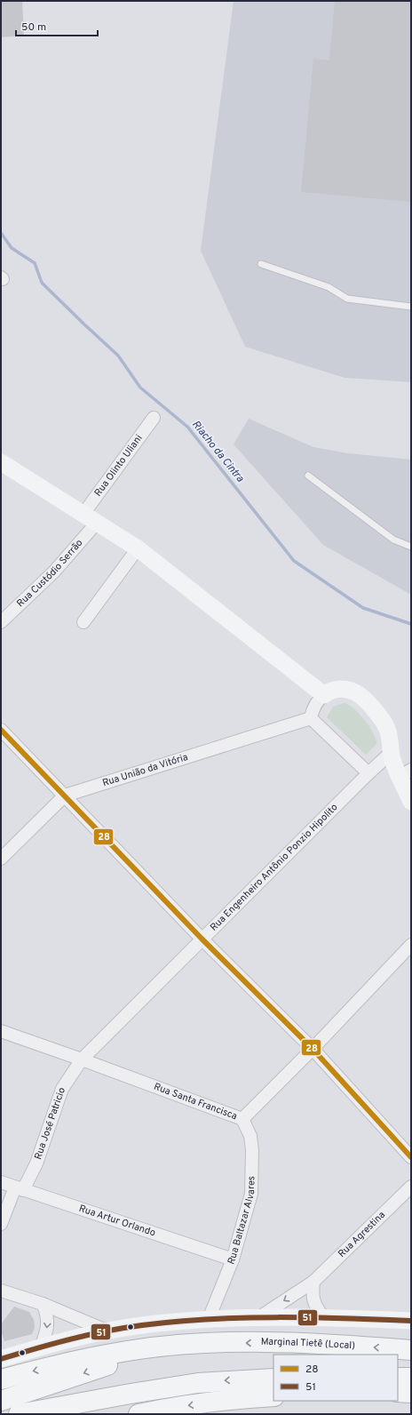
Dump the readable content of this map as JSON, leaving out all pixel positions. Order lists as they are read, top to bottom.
{
  "streets": {
    "highway": ["Marginal Tietê (Local)"],
    "street": [
      "Rua Olinto Uliani",
      "Rua Custódio Serrão",
      "Rua União da Vitória",
      "Rua Engenheiro Antônio Ponzio Hipolito",
      "Rua Santa Francisca",
      "Rua José Patricio",
      "Rua Baltazar Alvares",
      "Rua Artur Orlando",
      "Rua Agrestina"
    ]
  },
  "crossings": [
    ["Rua Engenheiro Antônio Ponzio Hipolito", "Rua Santa Francisca"],
    ["Rua Engenheiro Antônio Ponzio Hipolito", "Rua José Patricio"],
    ["Rua Santa Francisca", "Rua José Patricio"],
    ["Rua Santa Francisca", "Rua Baltazar Alvares"],
    ["Rua José Patricio", "Rua Artur Orlando"],
    ["Rua Baltazar Alvares", "Rua Artur Orlando"]
  ],
  "water": ["Riacho da Cintra"],
  "lines": ["transit line 28", "transit line 51"],
  "legend": ["28", "51"],
  "scale_bar": "50 m"
}
